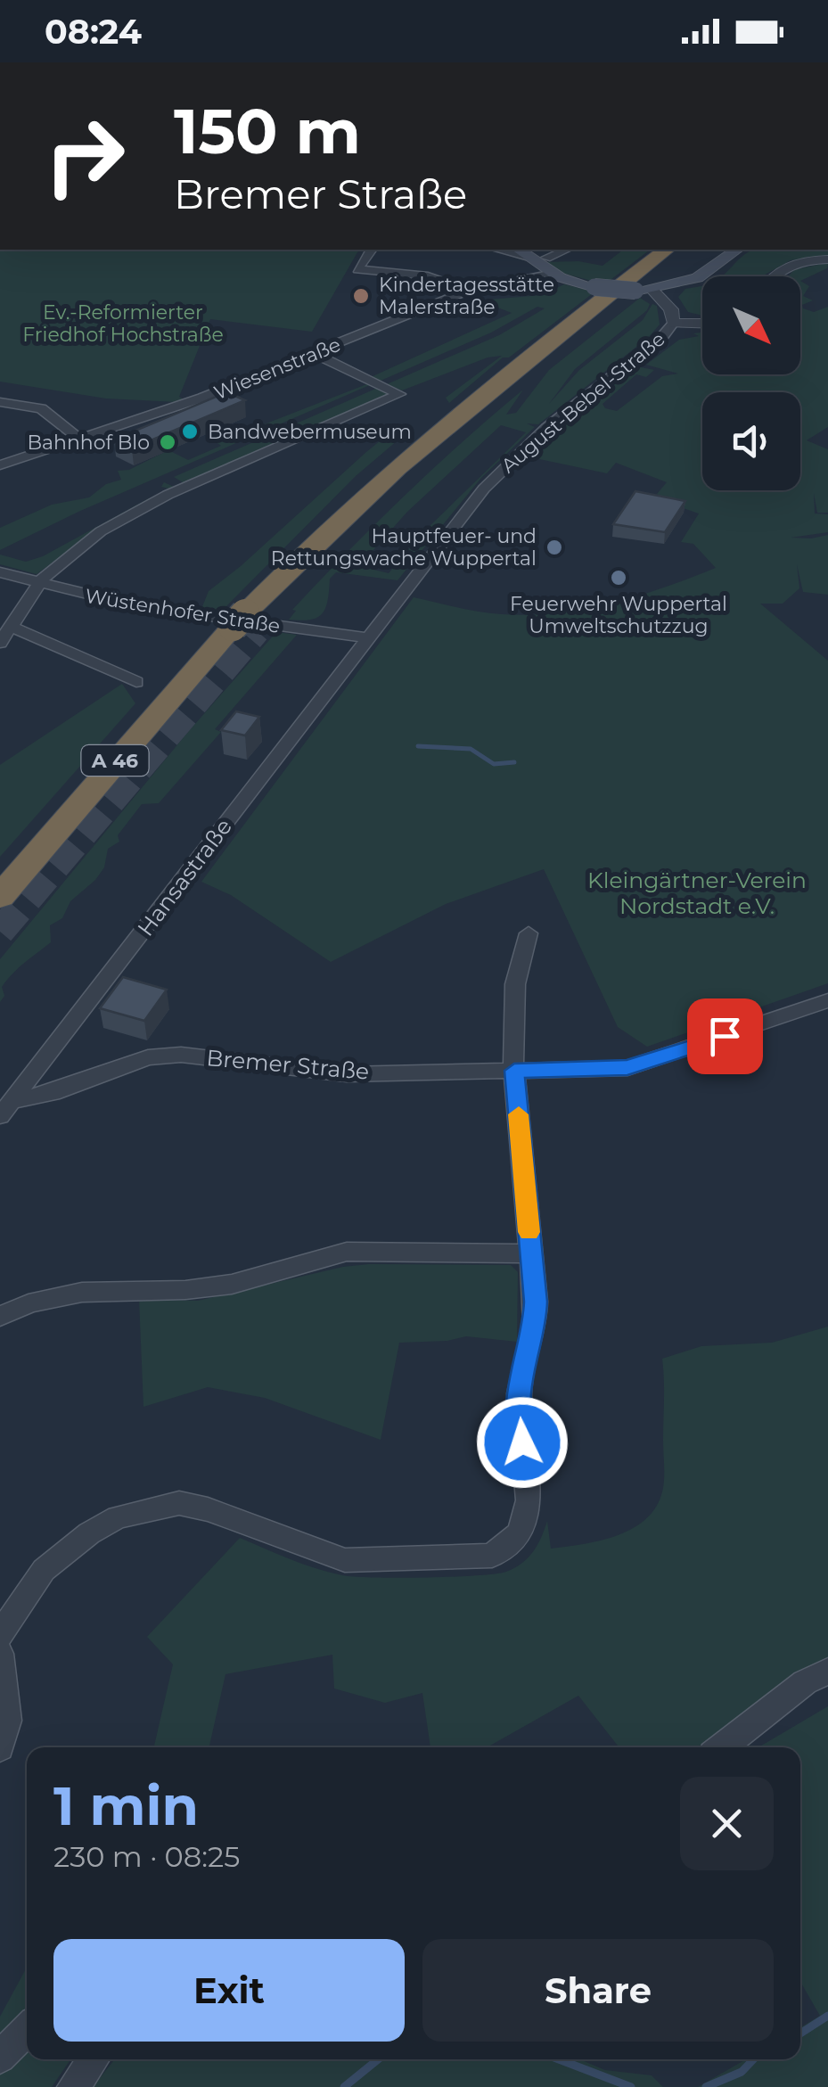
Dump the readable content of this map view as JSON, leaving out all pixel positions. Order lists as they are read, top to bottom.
{
  "streets": {
    "highway": ["A 46"],
    "street": [
      "Wiesenstraße",
      "August-Bebel-Straße",
      "Wüstenhofer Straße",
      "Hansastraße",
      "Bremer Straße"
    ]
  },
  "crossings": [
    ["August-Bebel-Straße", "Wüstenhofer Straße"],
    ["August-Bebel-Straße", "Hansastraße"],
    ["Wüstenhofer Straße", "Hansastraße"],
    ["Hansastraße", "Bremer Straße"]
  ],
  "parks": ["Ev.-Reformierter Friedhof Hochstraße", "Kleingärtner-Verein Nordstadt e.V."],
  "places": [
    "Kindertagesstätte Malerstraße",
    "Bandwebermuseum",
    "Bahnhof Blo",
    "Hauptfeuer- und Rettungswache Wuppertal",
    "Feuerwehr Wuppertal Umweltschutzzug"
  ],
  "north": "bottom right",
  "page": {
    "status": "08:24",
    "turn": ["150 m", "Bremer Straße"],
    "heading": ["1 min", "230 m · 08:25"],
    "buttons": ["Exit", "Share"]
  }
}
